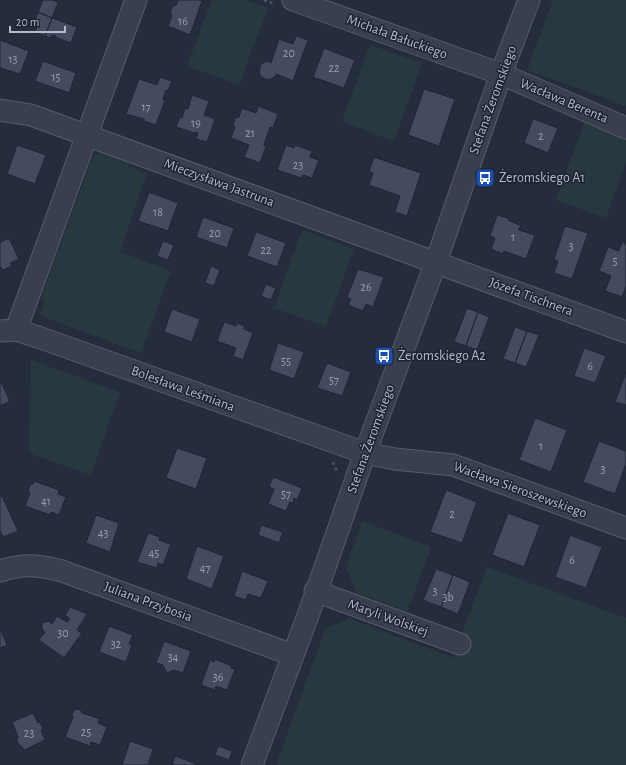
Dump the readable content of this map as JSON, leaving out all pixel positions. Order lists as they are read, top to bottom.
{
  "streets": {
    "street": [
      "Michała Bałuckiego",
      "Stefana Żeromskiego",
      "Wacława Berenta",
      "Mieczysława Jastruna",
      "Józefa Tischnera",
      "Bolesława Leśmiana",
      "Wacława Sieroszewskiego",
      "Juliana Przybosia",
      "Maryli Wolskiej"
    ]
  },
  "crossings": [
    ["Michała Bałuckiego", "Stefana Żeromskiego"],
    ["Michała Bałuckiego", "Wacława Berenta"],
    ["Stefana Żeromskiego", "Wacława Berenta"],
    ["Stefana Żeromskiego", "Mieczysława Jastruna"],
    ["Stefana Żeromskiego", "Józefa Tischnera"],
    ["Stefana Żeromskiego", "Bolesława Leśmiana"],
    ["Stefana Żeromskiego", "Wacława Sieroszewskiego"],
    ["Stefana Żeromskiego", "Juliana Przybosia"],
    ["Stefana Żeromskiego", "Maryli Wolskiej"],
    ["Mieczysława Jastruna", "Józefa Tischnera"],
    ["Bolesława Leśmiana", "Wacława Sieroszewskiego"]
  ],
  "places": {
    "bus stop": ["Żeromskiego A1", "Żeromskiego A2"]
  },
  "house_numbers": [
    "16",
    "20",
    "13",
    "22",
    "15",
    "17",
    "19",
    "21",
    "2",
    "23",
    "18",
    "20",
    "1",
    "3",
    "22",
    "5",
    "26",
    "55",
    "6",
    "57",
    "1",
    "3",
    "57",
    "41",
    "2",
    "43",
    "45",
    "6",
    "47",
    "3",
    "3b",
    "30",
    "32",
    "34",
    "36",
    "25",
    "23"
  ],
  "scale_bar": "20 m"
}
